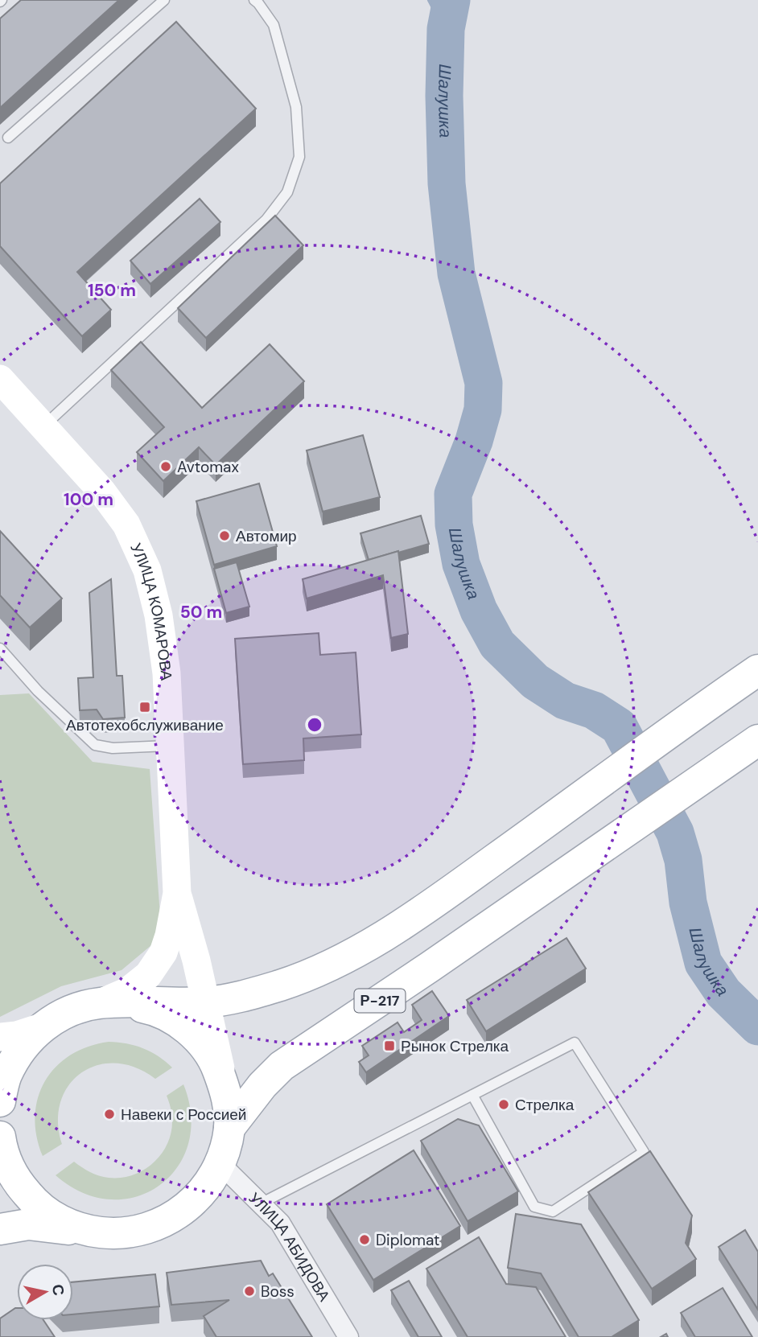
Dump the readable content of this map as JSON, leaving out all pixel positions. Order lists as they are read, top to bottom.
{
  "streets": {
    "main road": ["УЛИЦА КОМАРОВА", "Р-217"],
    "street": ["УЛИЦА АБИДОВА"]
  },
  "crossings": [
    ["Р-217", "УЛИЦА АБИДОВА"]
  ],
  "water": ["Шалушка"],
  "places": {
    "other": [
      "Avtomax",
      "Автомир",
      "Стрелка",
      "Навеки с Россией",
      "Diplomat",
      "Boss"
    ],
    "transit": ["Автотехобслуживание", "Рынок Стрелка"]
  },
  "north": "right",
  "rings": ["150 m", "100 m", "50 m"]
}
